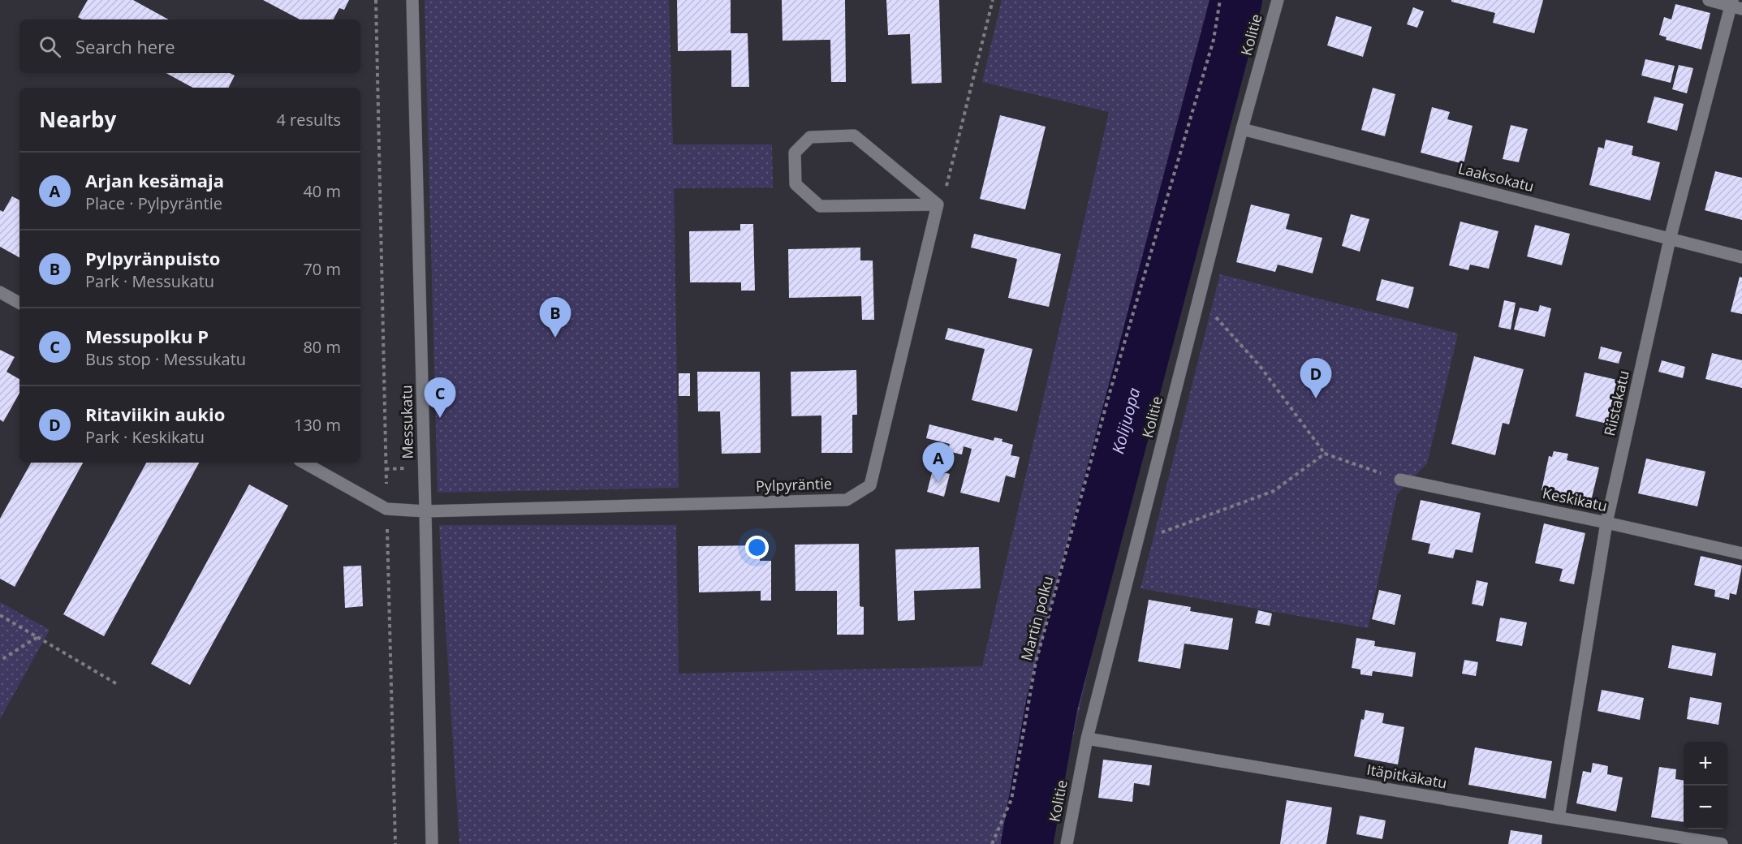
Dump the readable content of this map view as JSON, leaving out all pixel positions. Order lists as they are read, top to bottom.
{
  "streets": {
    "street": [
      "Kolitie",
      "Laaksokatu",
      "Riistakatu",
      "Messukatu",
      "Pylpyräntie",
      "Keskikatu",
      "Itäpitkäkatu"
    ],
    "path": ["Martin polku"]
  },
  "crossings": [
    ["Kolitie", "Laaksokatu"],
    ["Kolitie", "Itäpitkäkatu"],
    ["Laaksokatu", "Riistakatu"],
    ["Riistakatu", "Keskikatu"],
    ["Riistakatu", "Itäpitkäkatu"],
    ["Messukatu", "Pylpyräntie"]
  ],
  "water": ["Kolijuopa"],
  "page": {
    "search": "Search here",
    "heading": ["Nearby", "4 results"],
    "list": [
      {
        "mark": "A",
        "name": "Arjan kesämaja",
        "note": "Place · Pylpyräntie",
        "value": "40 m"
      },
      {
        "mark": "B",
        "name": "Pylpyränpuisto",
        "note": "Park · Messukatu",
        "value": "70 m"
      },
      {
        "mark": "C",
        "name": "Messupolku P",
        "note": "Bus stop · Messukatu",
        "value": "80 m"
      },
      {
        "mark": "D",
        "name": "Ritaviikin aukio",
        "note": "Park · Keskikatu",
        "value": "130 m"
      }
    ],
    "pins": [
      "B",
      "D",
      "C",
      "A"
    ],
    "map_buttons": ["+", "−"]
  }
}
